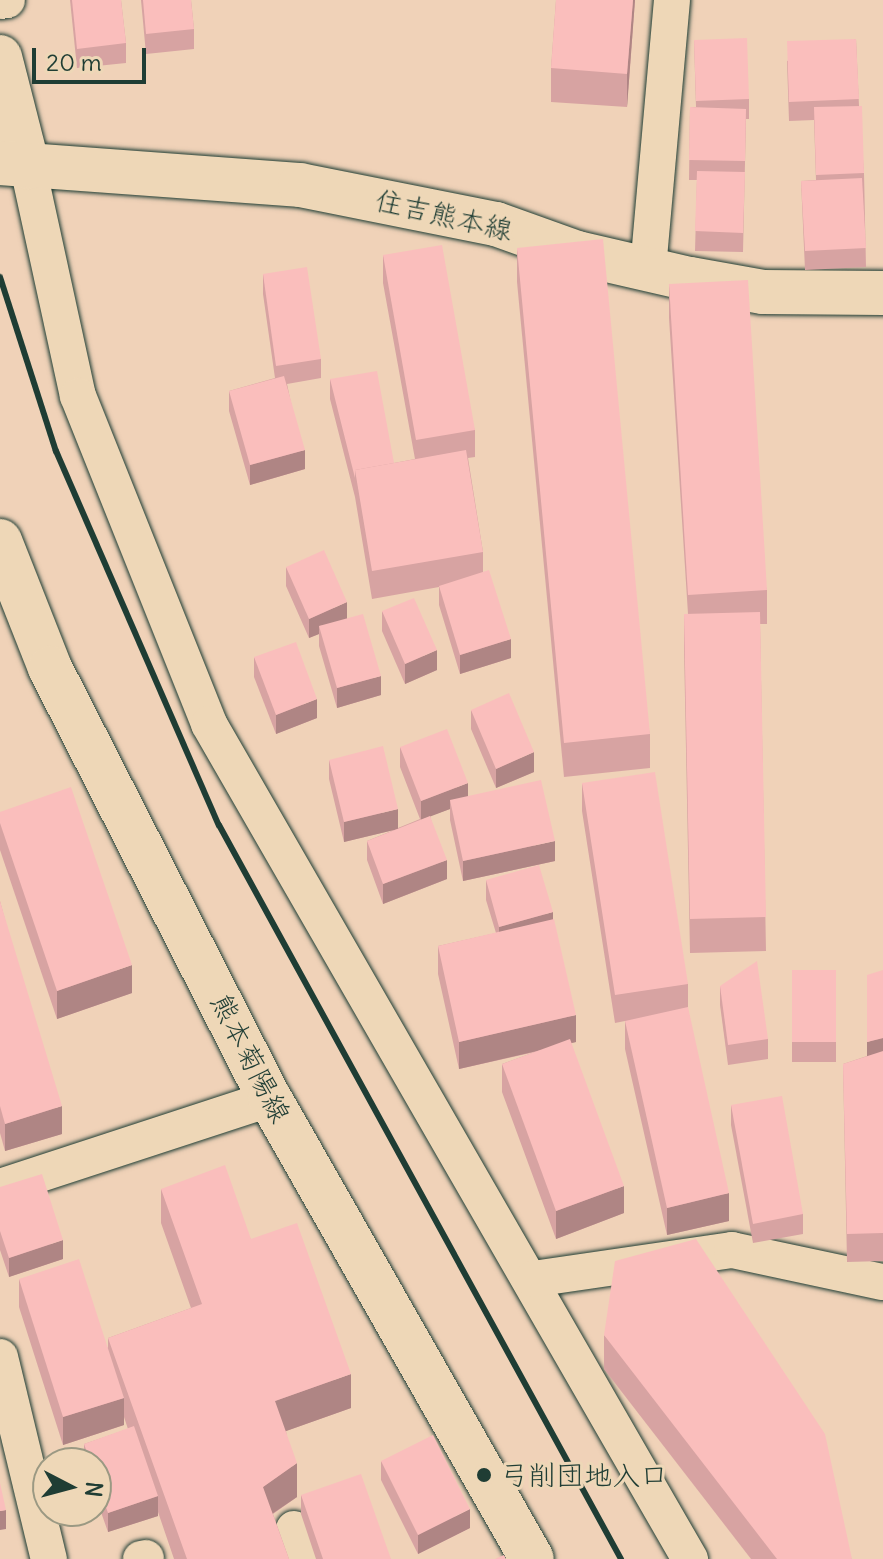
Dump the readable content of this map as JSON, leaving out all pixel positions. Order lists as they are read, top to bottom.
{
  "streets": {
    "main road": ["住吉熊本線", "熊本菊陽線"]
  },
  "places": ["弓削団地入口"],
  "scale_bar": "20 m",
  "north": "right"
}
